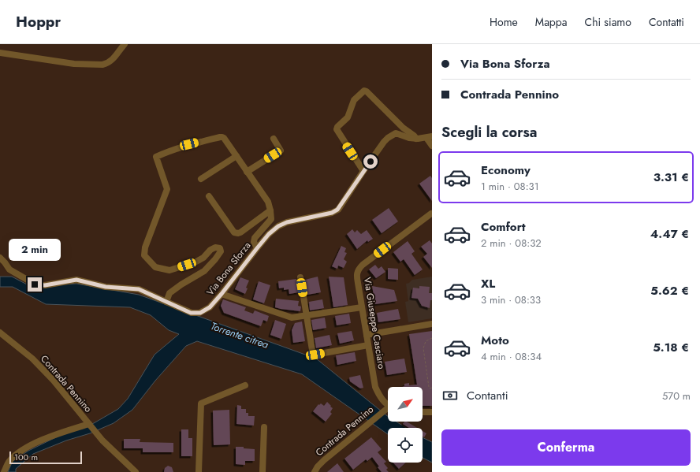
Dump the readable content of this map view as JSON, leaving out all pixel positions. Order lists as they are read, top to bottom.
{
  "streets": {
    "street": ["Via Bona Sforza", "Via Giuseppe Casciaro", "Contrada Pennino"]
  },
  "water": ["Torrente citrea"],
  "scale_bar": "100 m",
  "north": "top right",
  "page": {
    "header": "Hoppr",
    "nav": [
      "Home",
      "Mappa",
      "Chi siamo",
      "Contatti"
    ],
    "banner": ["Via Bona Sforza", "Contrada Pennino"],
    "heading": "Scegli la corsa",
    "list": [
      {
        "name": "Economy",
        "note": "1 min · 08:31",
        "value": "3.31 €"
      },
      {
        "name": "Comfort",
        "note": "2 min · 08:32",
        "value": "4.47 €"
      },
      {
        "name": "XL",
        "note": "3 min · 08:33",
        "value": "5.62 €"
      },
      {
        "name": "Moto",
        "note": "4 min · 08:34",
        "value": "5.18 €"
      }
    ],
    "bubble": "2 min",
    "pay": ["Contanti", "570 m"],
    "buttons": "Conferma",
    "scale": "100 m"
  }
}
